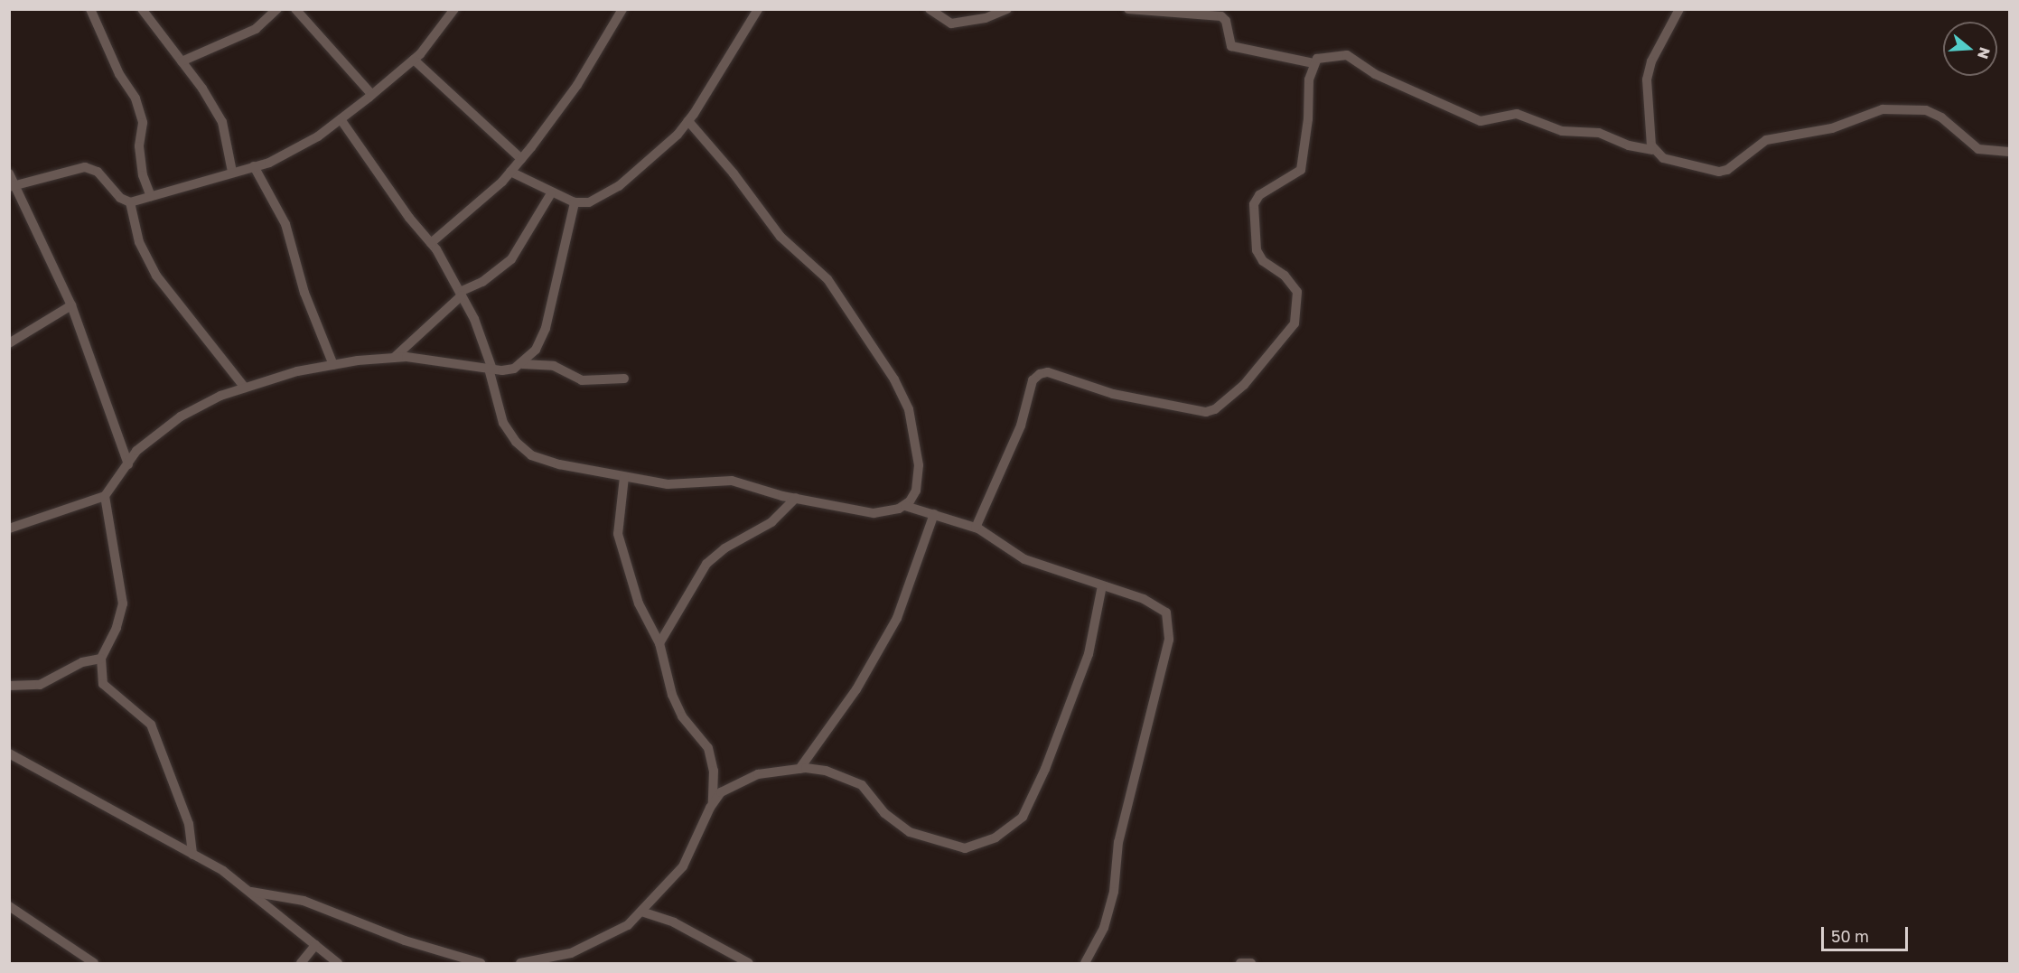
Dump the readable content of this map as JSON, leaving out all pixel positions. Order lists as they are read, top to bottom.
{
  "scale_bar": "50 m",
  "north": "right"
}
